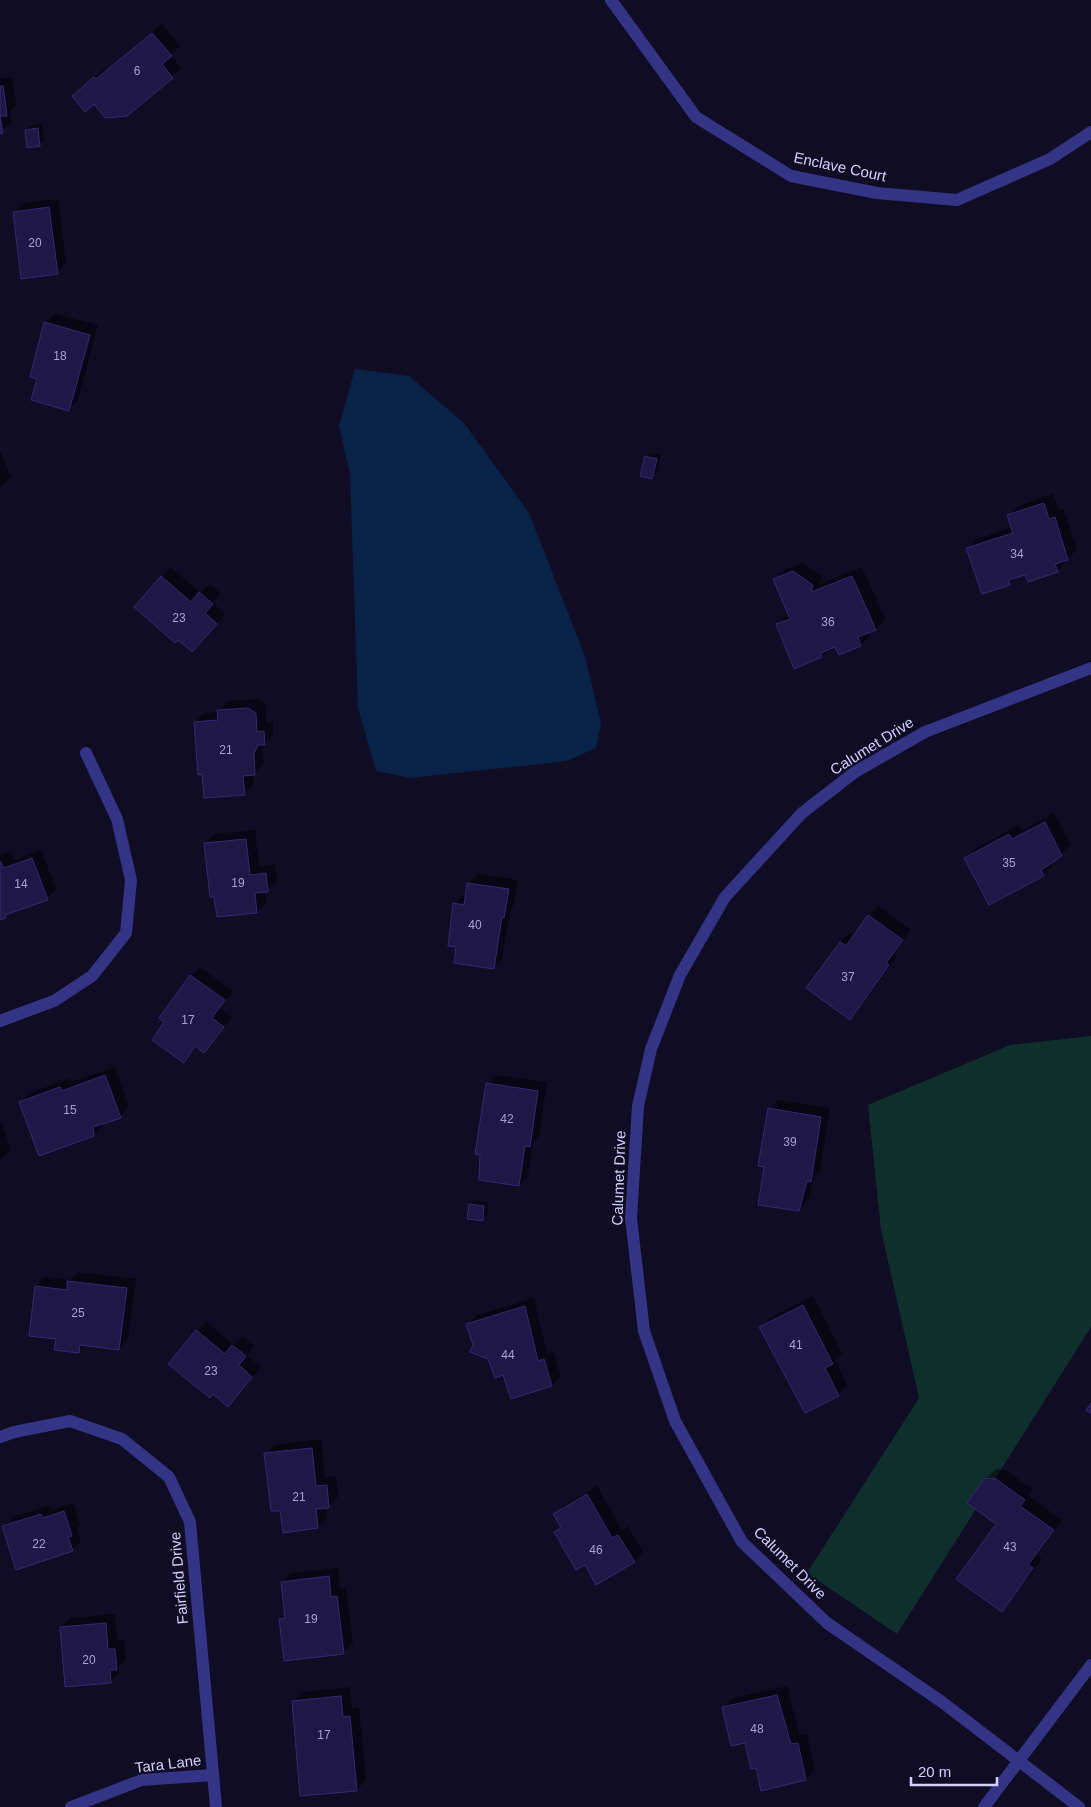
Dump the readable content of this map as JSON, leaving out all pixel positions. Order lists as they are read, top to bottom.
{
  "streets": {
    "street": [
      "Enclave Court",
      "Calumet Drive",
      "Fairfield Drive",
      "Tara Lane"
    ]
  },
  "crossings": [
    ["Fairfield Drive", "Tara Lane"]
  ],
  "house_numbers": [
    "6",
    "20",
    "18",
    "34",
    "23",
    "36",
    "21",
    "35",
    "19",
    "14",
    "40",
    "37",
    "17",
    "15",
    "42",
    "39",
    "25",
    "41",
    "44",
    "23",
    "21",
    "22",
    "43",
    "46",
    "19",
    "20",
    "48",
    "17"
  ],
  "scale_bar": "20 m"
}
